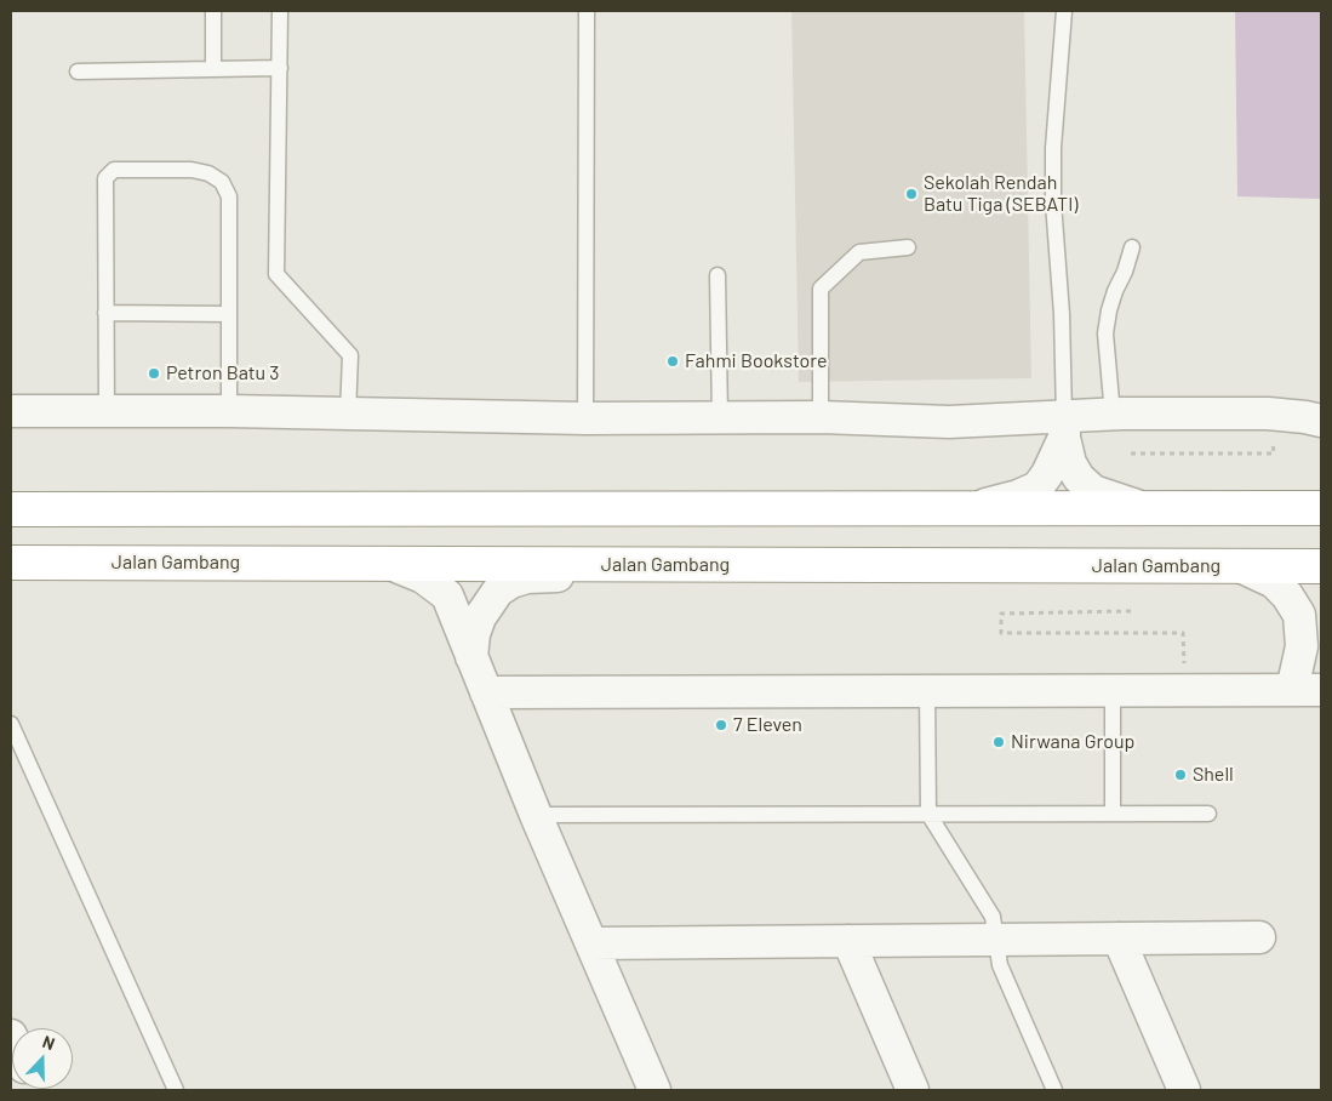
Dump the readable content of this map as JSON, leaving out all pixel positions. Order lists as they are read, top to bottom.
{
  "streets": {
    "highway": ["Jalan Gambang"]
  },
  "places": [
    "Sekolah Rendah Batu Tiga (SEBATI)",
    "Fahmi Bookstore",
    "Petron Batu 3",
    "7 Eleven",
    "Nirwana Group",
    "Shell"
  ],
  "north": "top"
}
